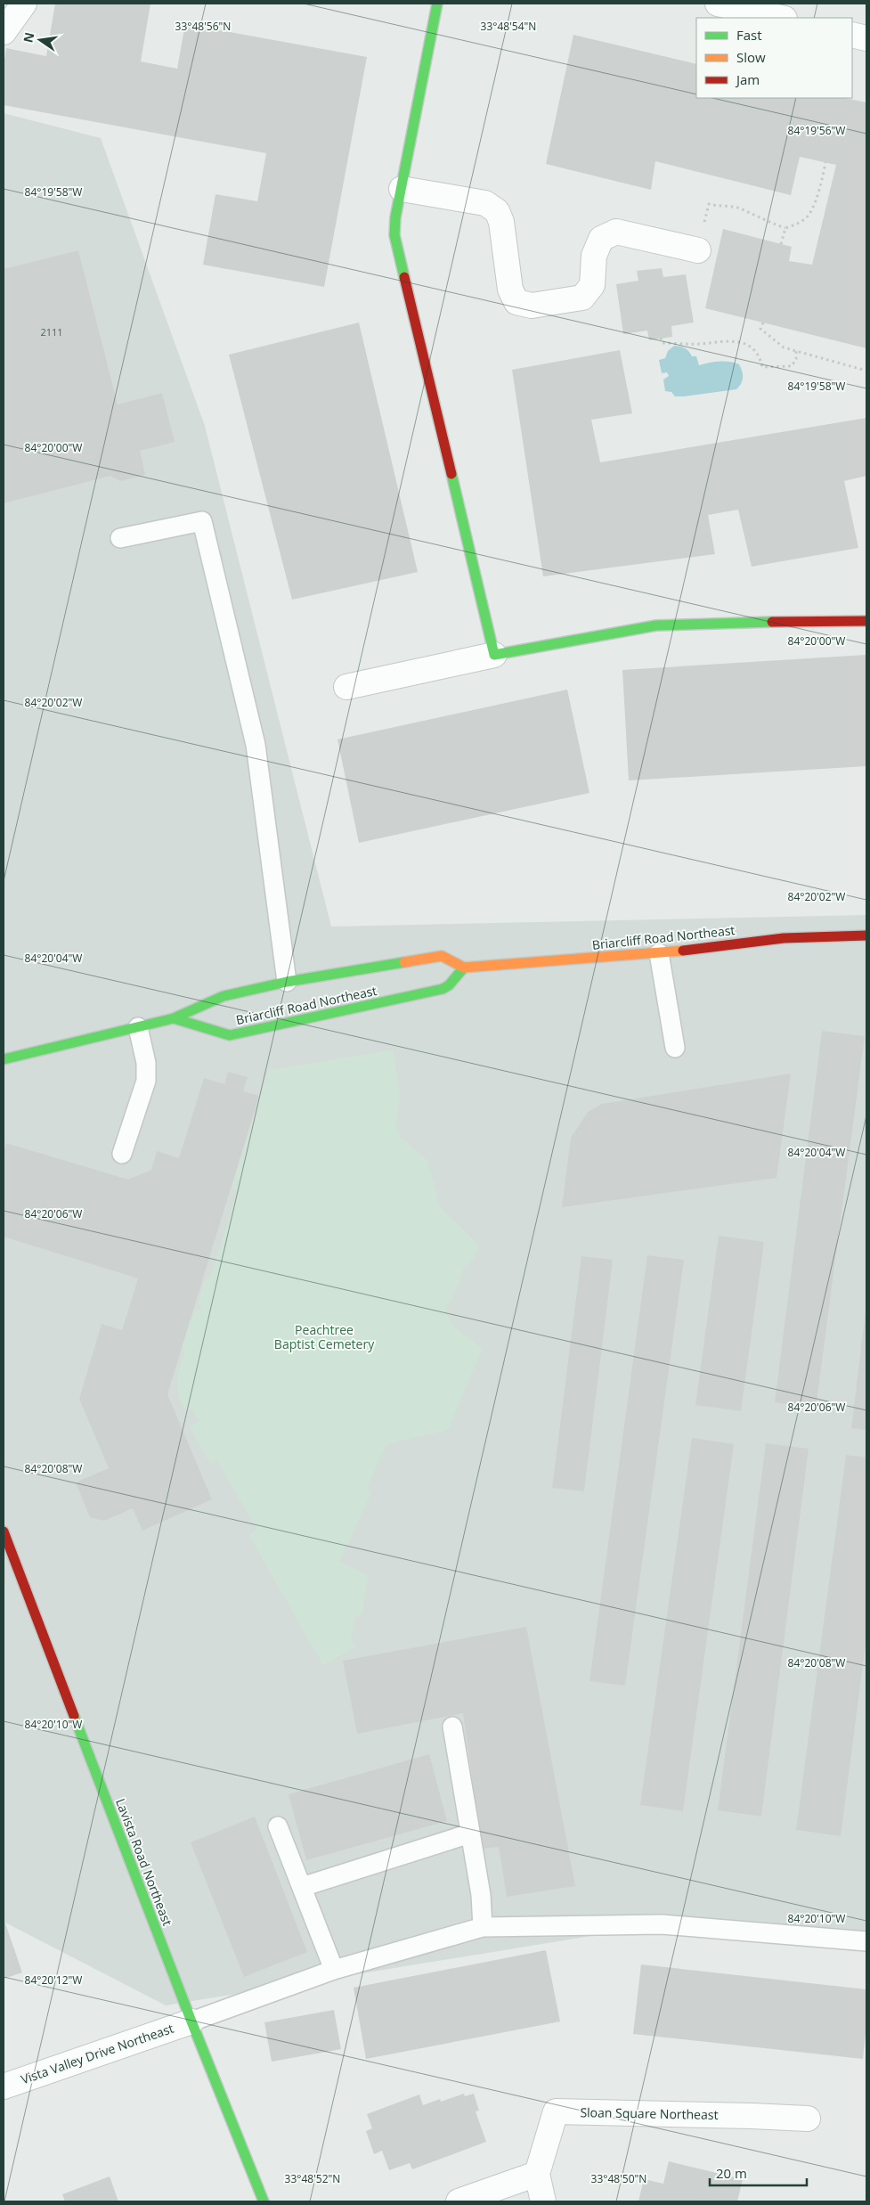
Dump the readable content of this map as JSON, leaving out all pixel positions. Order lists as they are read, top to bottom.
{
  "streets": {
    "main road": ["Briarcliff Road Northeast", "Lavista Road Northeast"],
    "street": ["Vista Valley Drive Northeast", "Sloan Square Northeast"]
  },
  "crossings": [
    ["Lavista Road Northeast", "Vista Valley Drive Northeast"]
  ],
  "parks": ["Peachtree Baptist Cemetery"],
  "house_numbers": ["2111"],
  "legend": ["Fast", "Slow", "Jam"],
  "scale_bar": "20 m",
  "north": "left",
  "coordinates": [
    "33°48'56\"N",
    "33°48'54\"N",
    "84°19'56\"W",
    "84°19'58\"W",
    "84°20'00\"W",
    "84°20'02\"W",
    "84°20'04\"W",
    "84°20'06\"W",
    "84°20'08\"W",
    "84°20'10\"W",
    "84°20'12\"W",
    "33°48'52\"N",
    "33°48'50\"N"
  ]
}
